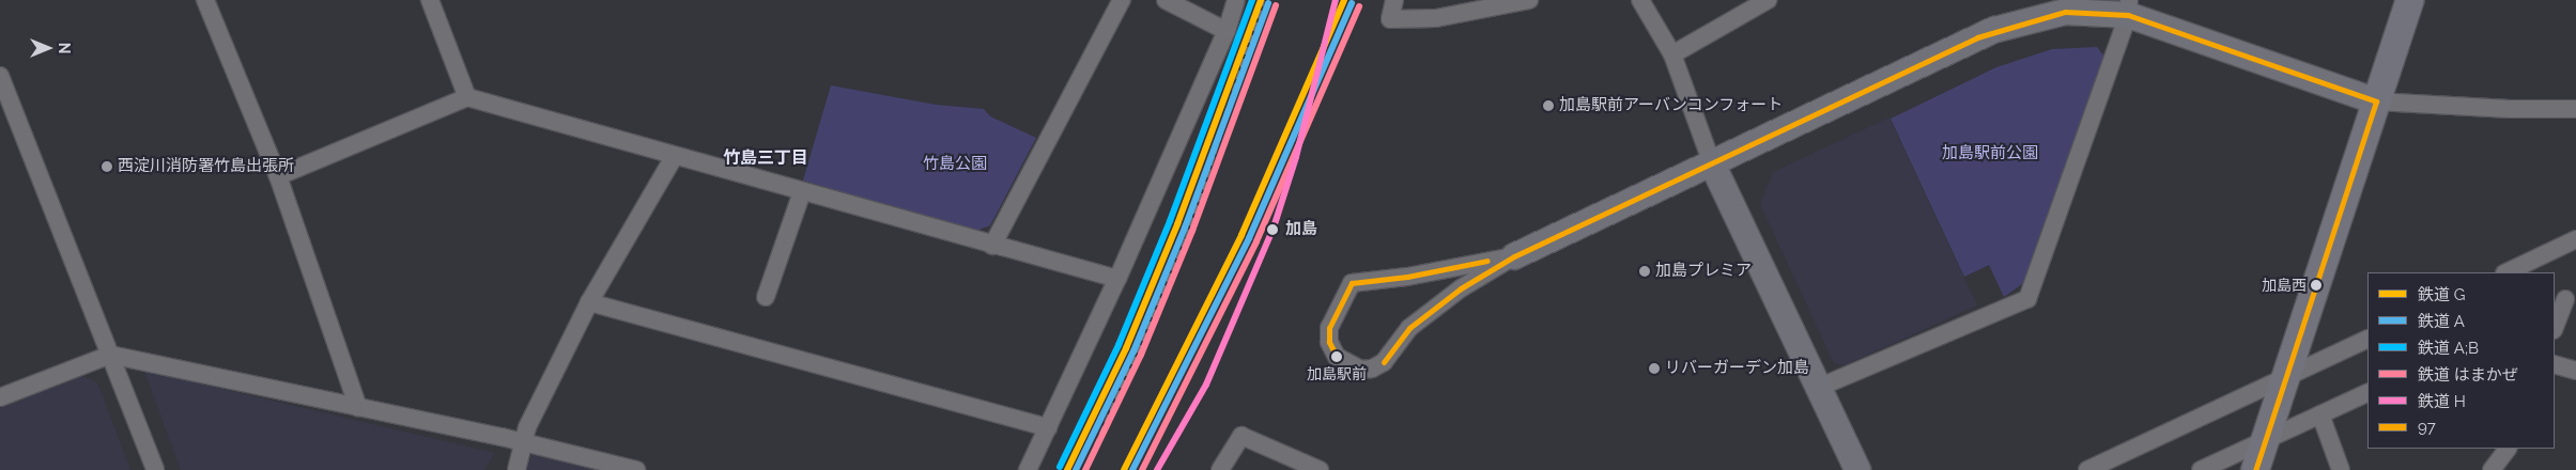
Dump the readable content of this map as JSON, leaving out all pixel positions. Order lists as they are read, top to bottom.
{
  "districts": ["竹島三丁目"],
  "parks": ["加島駅前公園", "竹島公園"],
  "places": [
    "加島駅前アーバンコンフォート",
    "西淀川消防署竹島出張所",
    "加島",
    "加島プレミア",
    "加島西",
    "加島駅前",
    "リバーガーデン加島"
  ],
  "lines": [
    "rail line G",
    "rail line A;B",
    "rail line H",
    "rail line A",
    "rail line はまかぜ",
    "transit line 97"
  ],
  "legend": [
    "鉄道 G",
    "鉄道 A",
    "鉄道 A;B",
    "鉄道 はまかぜ",
    "鉄道 H",
    "97"
  ],
  "north": "right"
}
